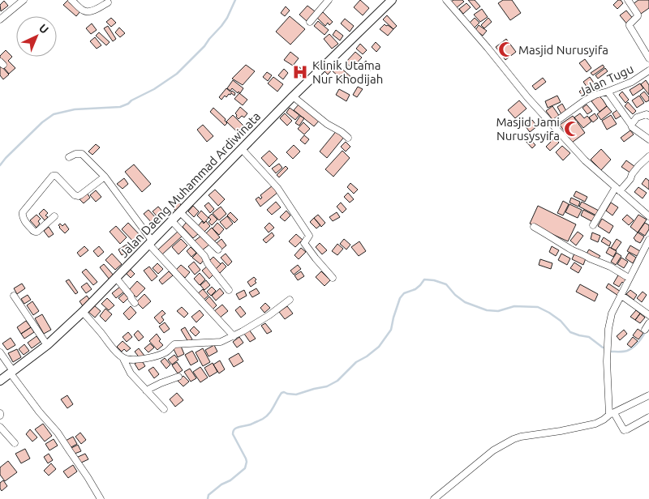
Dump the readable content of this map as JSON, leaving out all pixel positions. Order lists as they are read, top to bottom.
{
  "streets": {
    "main road": ["Jalan Daeng Muhammad Ardiwinata"],
    "street": ["Jalan Tugu"]
  },
  "places": {
    "mosque": ["Masjid Nurusyifa", "Masjid Jami Nurusysyifa"],
    "hospital": ["Klinik Utama Nur Khodijah"]
  },
  "north": "top right"
}
